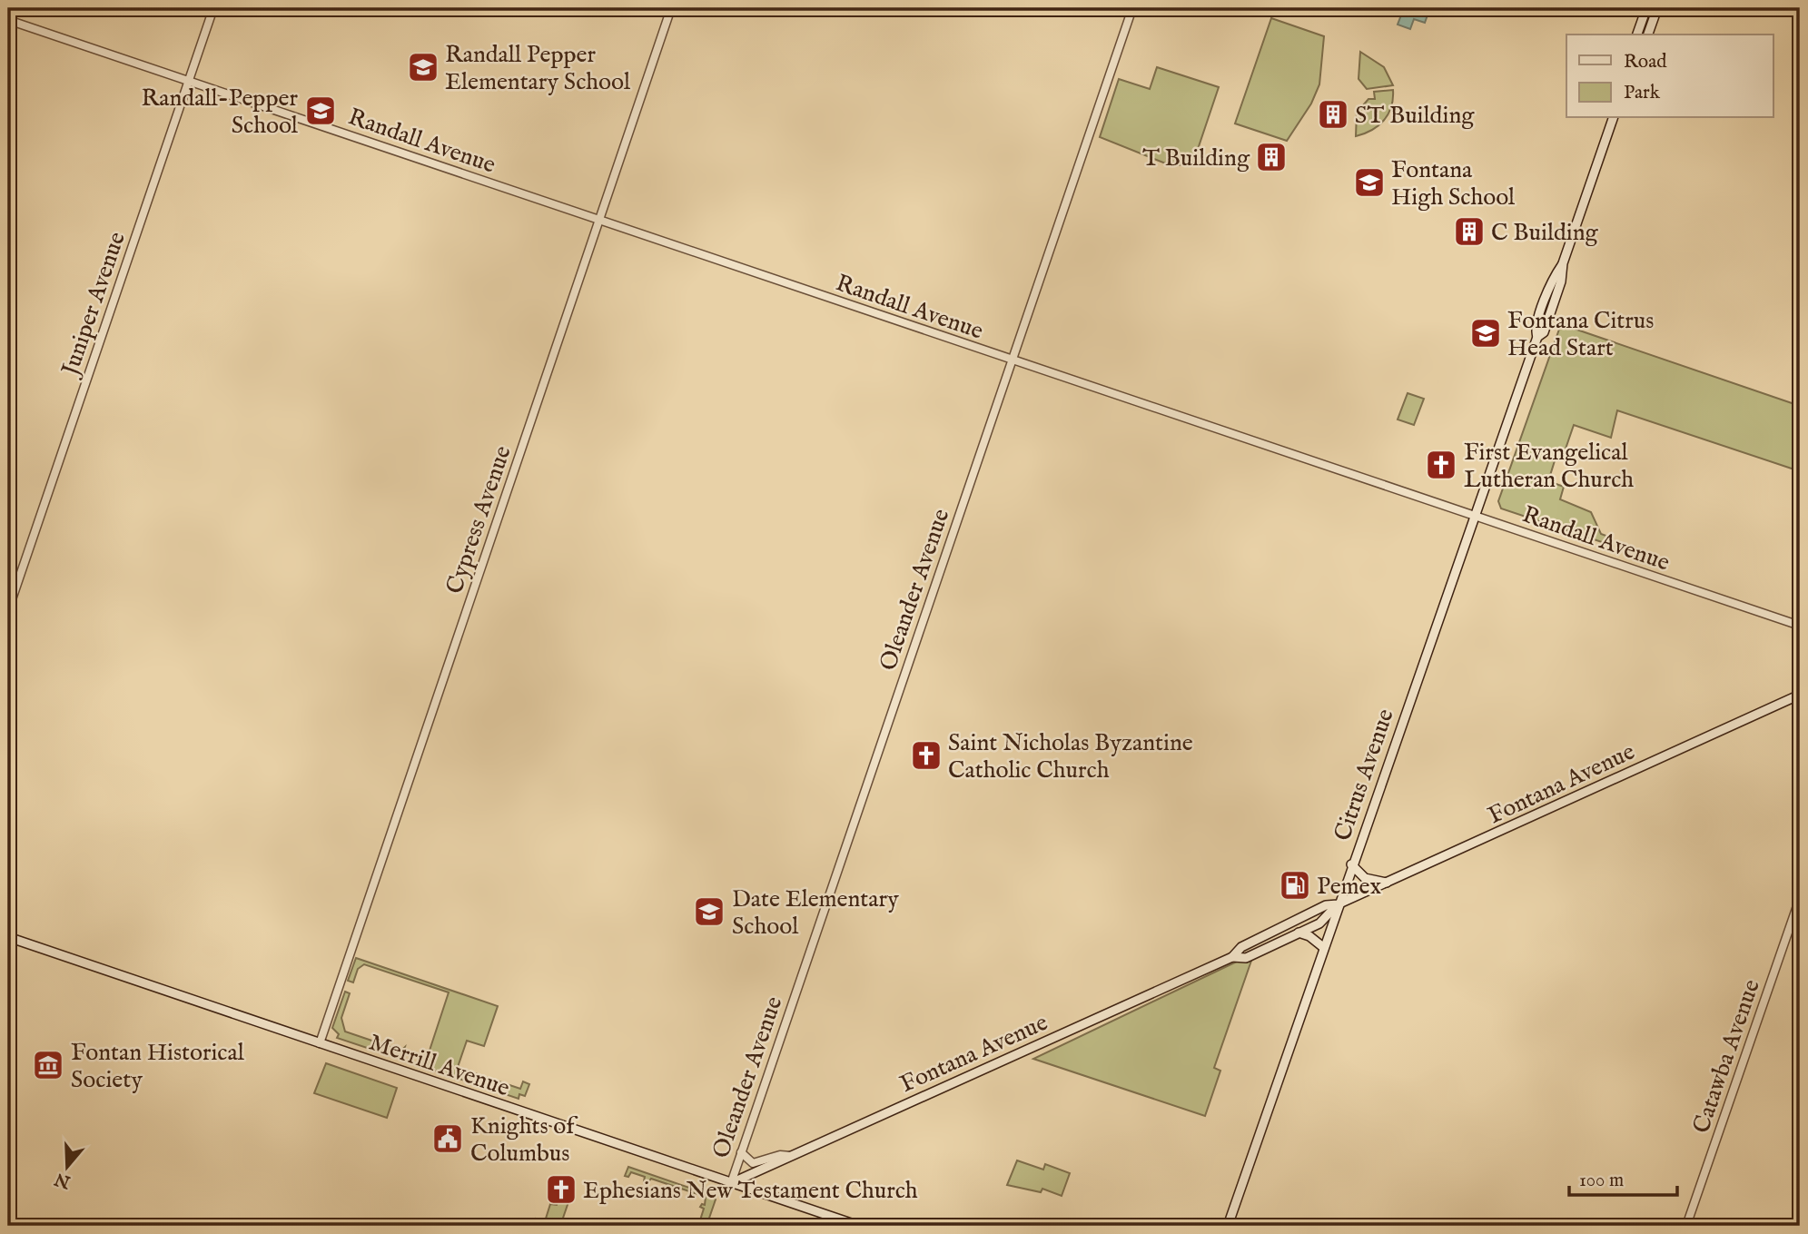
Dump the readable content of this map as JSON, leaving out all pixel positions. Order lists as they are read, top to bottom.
{
  "streets": {
    "main road": ["Citrus Avenue", "Fontana Avenue", "Merrill Avenue"],
    "street": [
      "Randall Avenue",
      "Juniper Avenue",
      "Cypress Avenue",
      "Oleander Avenue",
      "Catawba Avenue"
    ]
  },
  "crossings": [
    ["Randall Avenue", "Juniper Avenue"],
    ["Randall Avenue", "Cypress Avenue"],
    ["Randall Avenue", "Oleander Avenue"],
    ["Randall Avenue", "Citrus Avenue"],
    ["Cypress Avenue", "Merrill Avenue"],
    ["Oleander Avenue", "Fontana Avenue"],
    ["Oleander Avenue", "Merrill Avenue"],
    ["Citrus Avenue", "Fontana Avenue"],
    ["Fontana Avenue", "Merrill Avenue"]
  ],
  "places": {
    "school or university": [
      "Randall Pepper Elementary School",
      "Randall-Pepper School",
      "Fontana High School",
      "Fontana Citrus Head Start",
      "Date Elementary School"
    ],
    "building": ["ST Building", "T Building", "C Building"],
    "church": ["First Evangelical Lutheran Church", "Saint Nicholas Byzantine Catholic Church", "Ephesians New Testament Church"],
    "fuel station": ["Pemex"],
    "museum": ["Fontan Historical Society"],
    "public building": ["Knights of Columbus"]
  },
  "legend": ["Road", "Park"],
  "scale_bar": "100 m",
  "north": "bottom"
}
